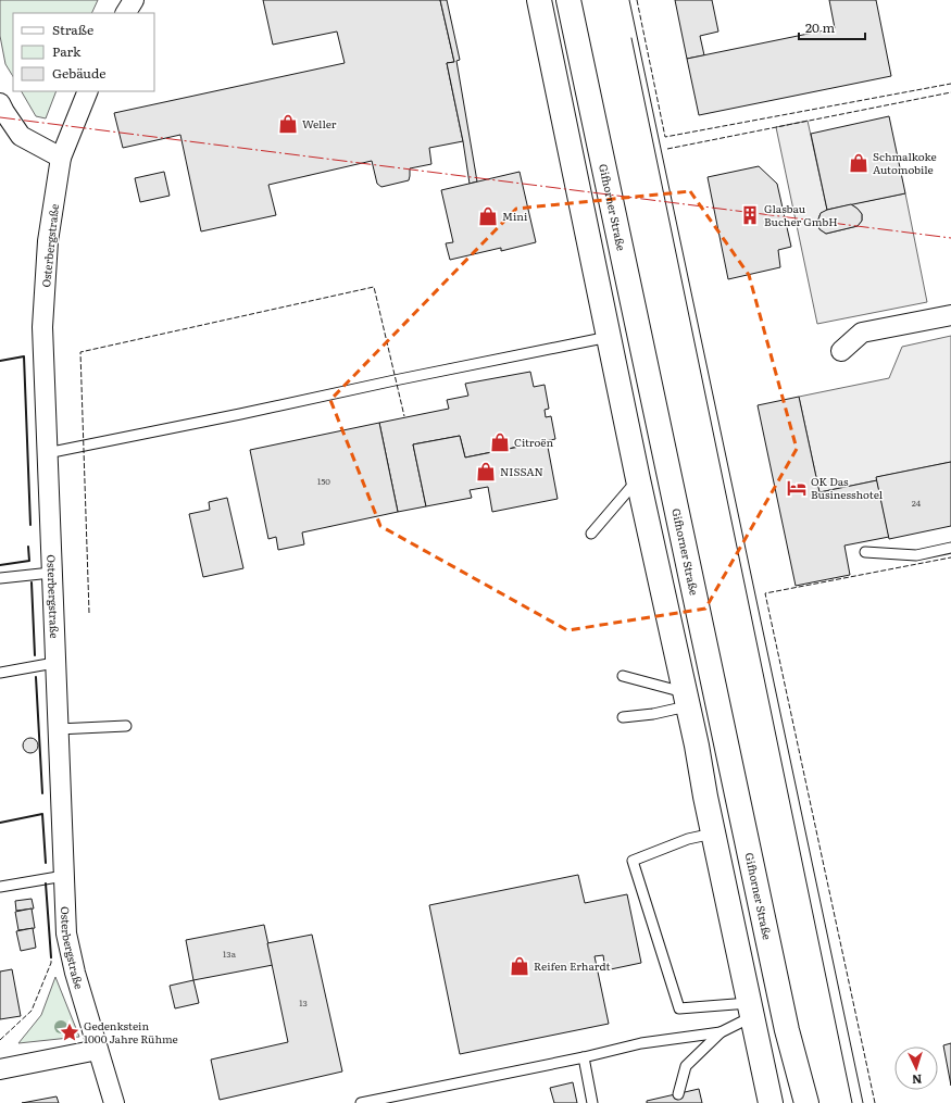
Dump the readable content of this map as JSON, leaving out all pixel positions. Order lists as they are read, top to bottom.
{
  "streets": {
    "main road": ["Gifhorner Straße"],
    "street": ["Osterbergstraße"]
  },
  "places": {
    "shop": [
      "Weller",
      "Schmalkoke Automobile",
      "Mini",
      "Citroën",
      "NISSAN",
      "Reifen Erhardt"
    ],
    "building": ["Glasbau Bucher GmbH"],
    "hotel": ["OK Das Businesshotel"],
    "place": ["Gedenkstein 1000 Jahre Rühme"]
  },
  "house_numbers": [
    "150",
    "24",
    "13a",
    "13"
  ],
  "legend": ["Straße", "Park", "Gebäude"],
  "scale_bar": "20 m",
  "north": "bottom"
}
